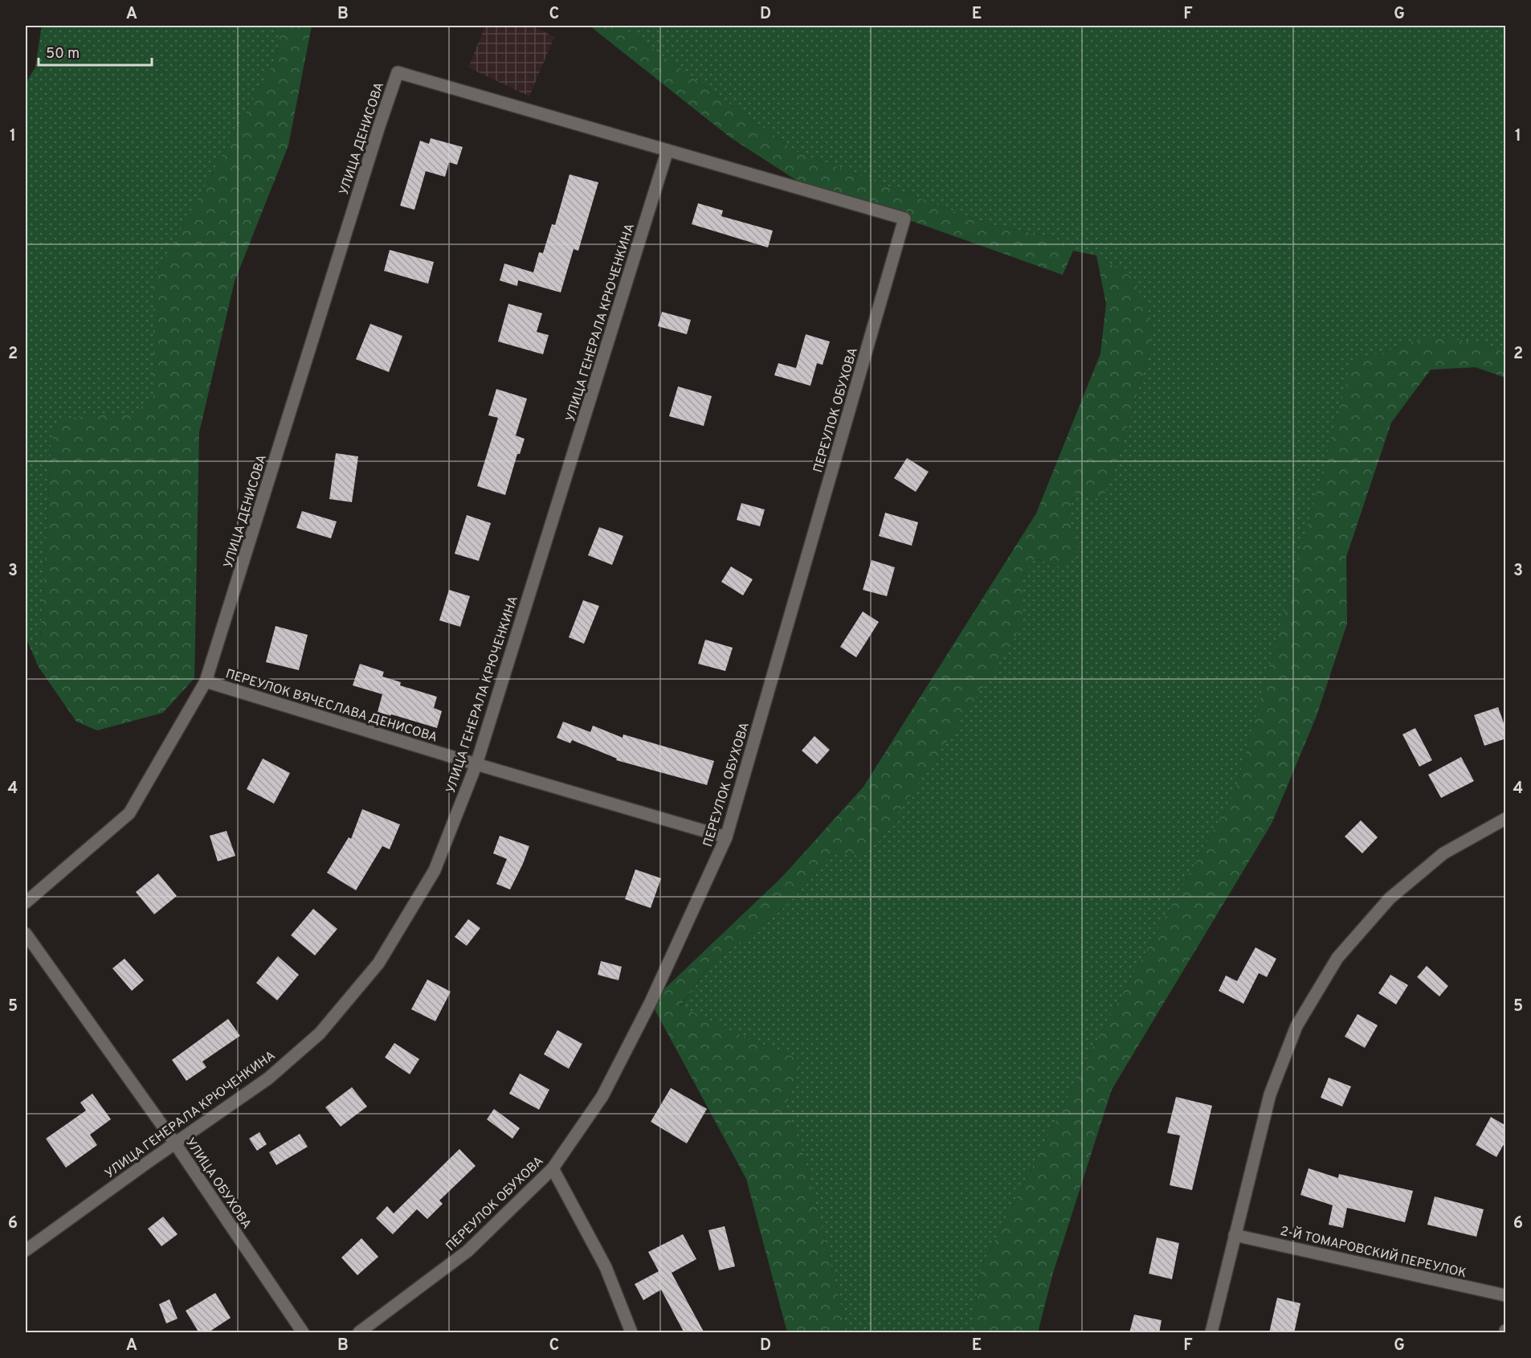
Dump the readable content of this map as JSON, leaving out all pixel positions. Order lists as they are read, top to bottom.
{
  "streets": {
    "street": [
      "УЛИЦА ДЕНИСОВА",
      "УЛИЦА ГЕНЕРАЛА КРЮЧЕНКИНА",
      "ПЕРЕУЛОК ОБУХОВА",
      "ПЕРЕУЛОК ВЯЧЕСЛАВА ДЕНИСОВА",
      "УЛИЦА ОБУХОВА",
      "2-Й ТОМАРОВСКИЙ ПЕРЕУЛОК"
    ]
  },
  "crossings": [
    ["УЛИЦА ДЕНИСОВА", "УЛИЦА ГЕНЕРАЛА КРЮЧЕНКИНА"],
    ["УЛИЦА ДЕНИСОВА", "ПЕРЕУЛОК ОБУХОВА"],
    ["УЛИЦА ДЕНИСОВА", "ПЕРЕУЛОК ВЯЧЕСЛАВА ДЕНИСОВА"],
    ["УЛИЦА ГЕНЕРАЛА КРЮЧЕНКИНА", "ПЕРЕУЛОК ОБУХОВА"],
    ["УЛИЦА ГЕНЕРАЛА КРЮЧЕНКИНА", "ПЕРЕУЛОК ВЯЧЕСЛАВА ДЕНИСОВА"],
    ["УЛИЦА ГЕНЕРАЛА КРЮЧЕНКИНА", "УЛИЦА ОБУХОВА"],
    ["ПЕРЕУЛОК ОБУХОВА", "ПЕРЕУЛОК ВЯЧЕСЛАВА ДЕНИСОВА"]
  ],
  "scale_bar": "50 m",
  "grid": {
    "columns": [
      "A",
      "B",
      "C",
      "D",
      "E",
      "F",
      "G"
    ],
    "rows": [
      "1",
      "2",
      "3",
      "4",
      "5",
      "6"
    ]
  }
}
